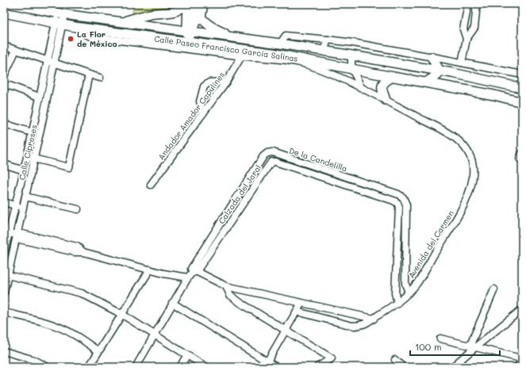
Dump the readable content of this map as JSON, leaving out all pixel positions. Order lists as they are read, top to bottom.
{
  "streets": {
    "main road": ["Calle Paseo Francisco García Salinas"],
    "street": [
      "Andador Amador Capulines",
      "Calle Cipreses",
      "De la Candelilla",
      "Calzada del Jaral",
      "Avenida del Carmen"
    ]
  },
  "crossings": [
    ["Calle Paseo Francisco García Salinas", "Calle Cipreses"],
    ["Calle Paseo Francisco García Salinas", "Avenida del Carmen"],
    ["Andador Amador Capulines", "Avenida del Carmen"],
    ["De la Candelilla", "Calzada del Jaral"],
    ["De la Candelilla", "Avenida del Carmen"],
    ["Calzada del Jaral", "Avenida del Carmen"]
  ],
  "places": ["La Flor de México"],
  "scale_bar": "100 m"
}
